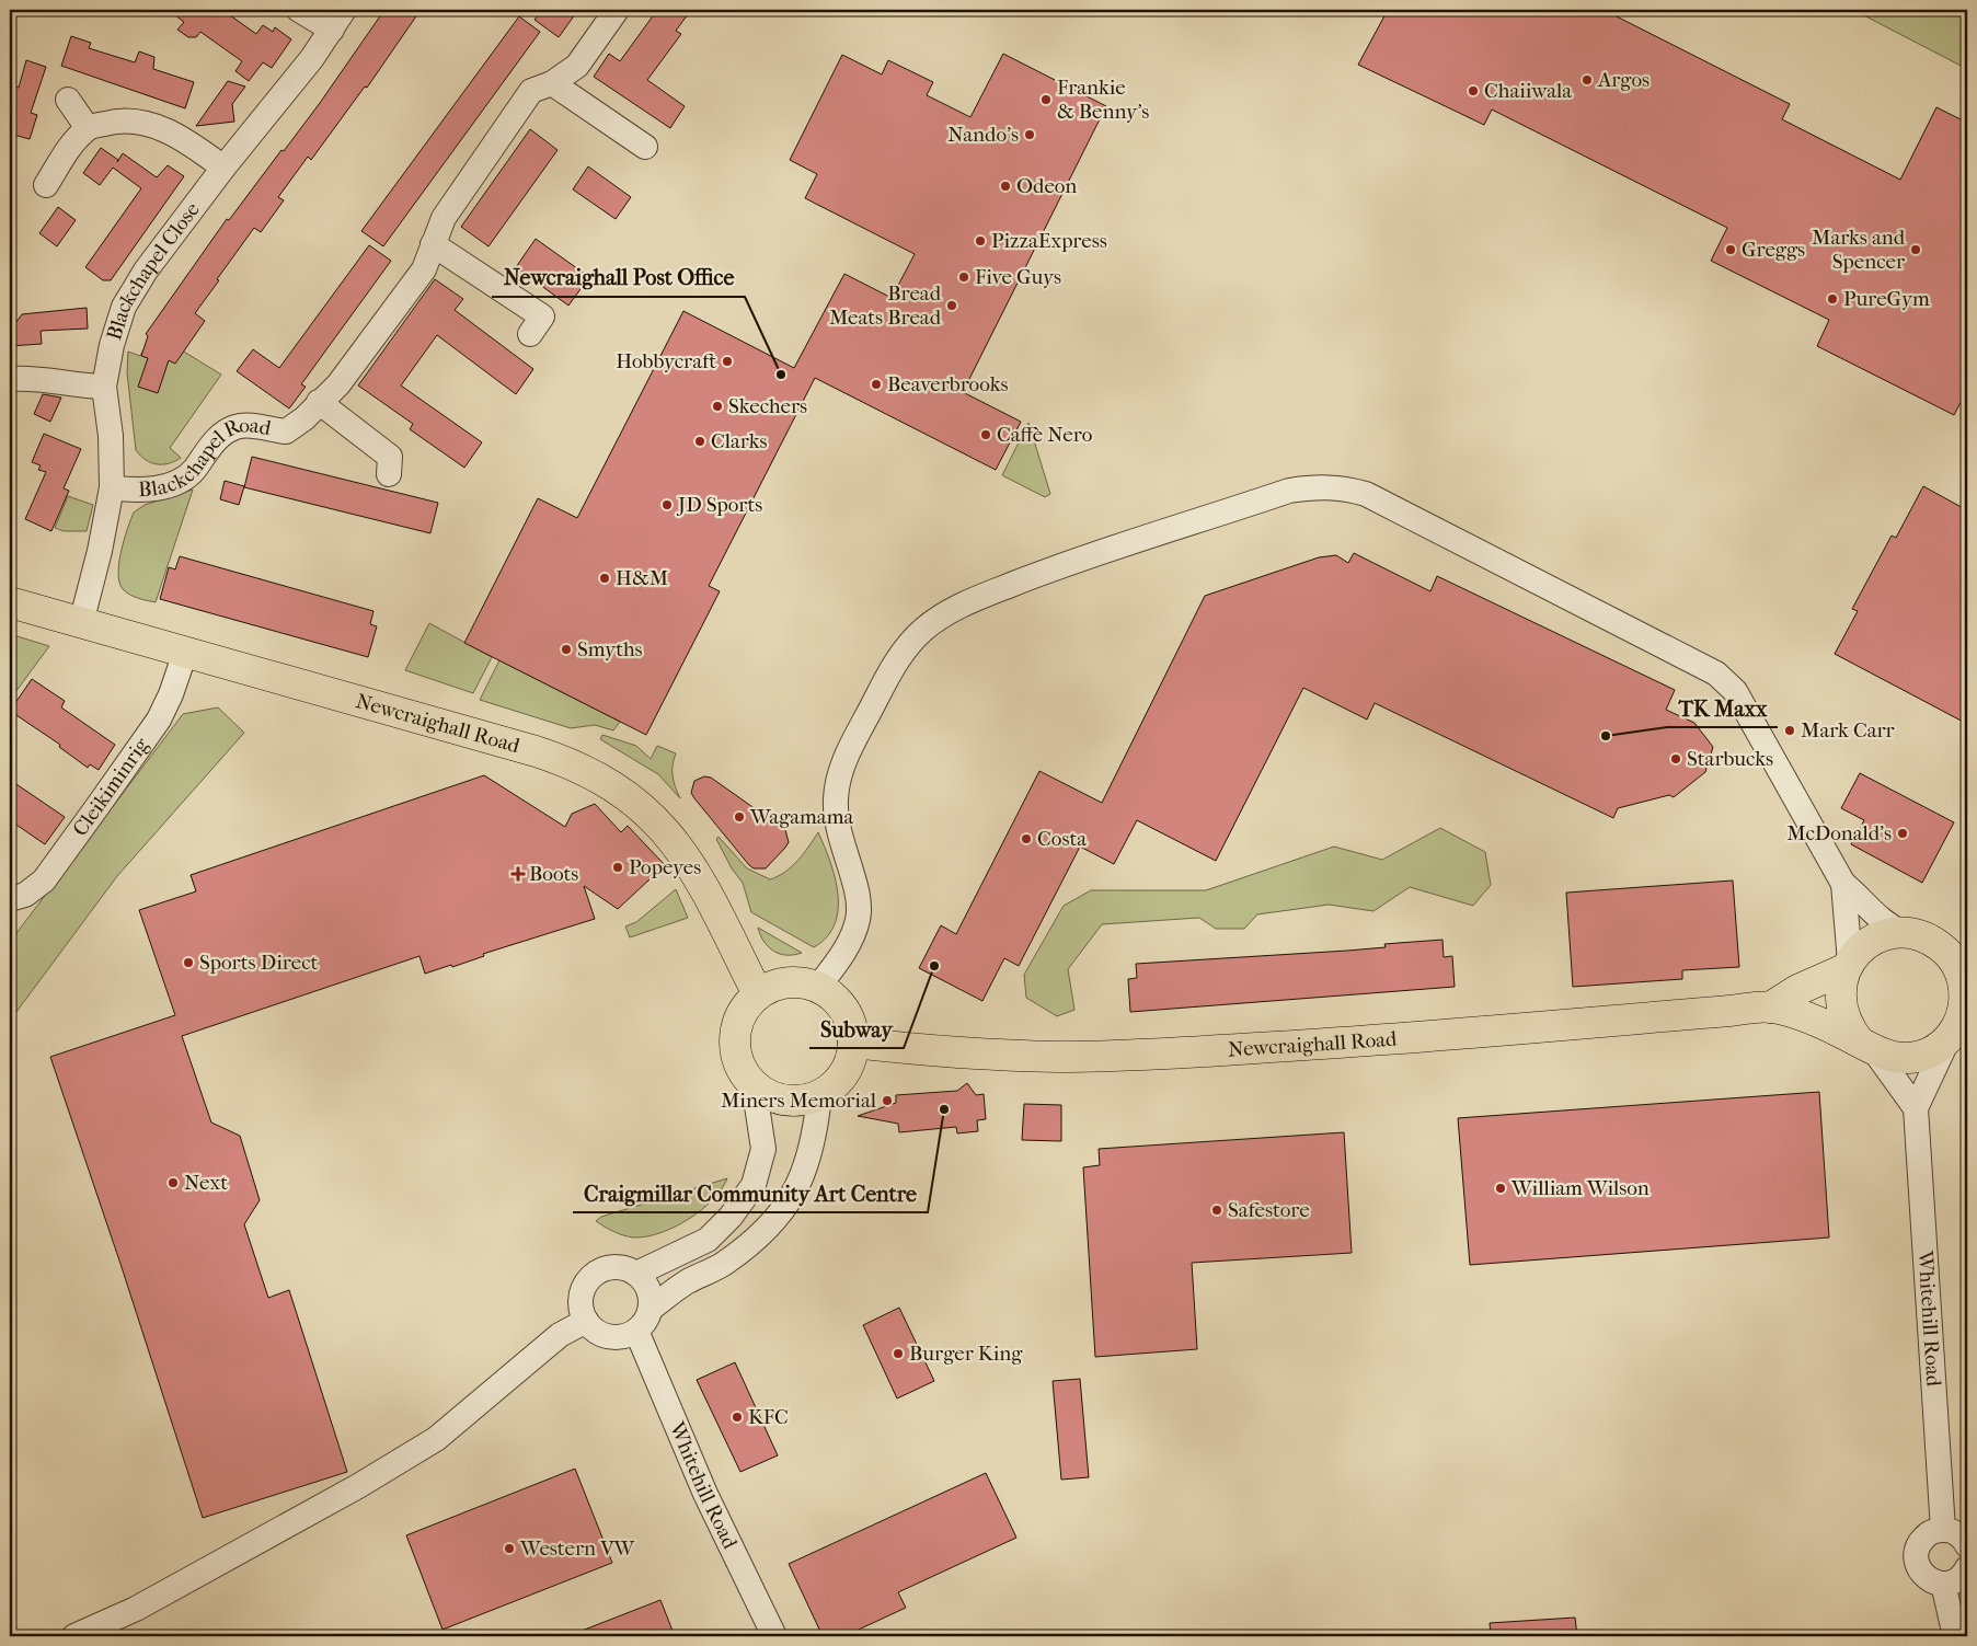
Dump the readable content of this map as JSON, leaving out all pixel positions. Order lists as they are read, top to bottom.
{
  "streets": {
    "main road": ["Newcraighall Road"],
    "street": [
      "Blackchapel Close",
      "Blackchapel Road",
      "Cleikiminrig",
      "Whitehill Road"
    ]
  },
  "crossings": [
    ["Blackchapel Close", "Blackchapel Road"],
    ["Blackchapel Close", "Newcraighall Road"],
    ["Newcraighall Road", "Cleikiminrig"],
    ["Newcraighall Road", "Whitehill Road"]
  ],
  "places": {
    "other": [
      "Argos",
      "Chaiiwala",
      "Frankie & Benny's",
      "Nando's",
      "Odeon",
      "PizzaExpress",
      "Greggs",
      "Marks and Spencer",
      "Five Guys",
      "PureGym",
      "Bread Meats Bread",
      "Hobbycraft",
      "Newcraighall Post Office",
      "Beaverbrooks",
      "Skechers",
      "Caffè Nero",
      "Clarks",
      "JD Sports",
      "H&M",
      "Smyths",
      "Mark Carr",
      "TK Maxx",
      "Starbucks",
      "Wagamama",
      "McDonald's",
      "Costa",
      "Popeyes",
      "Sports Direct",
      "Subway",
      "Miners Memorial",
      "Craigmillar Community Art Centre",
      "Next",
      "William Wilson",
      "Safestore",
      "Burger King",
      "KFC",
      "Western VW"
    ],
    "health": ["Boots"]
  }
}
